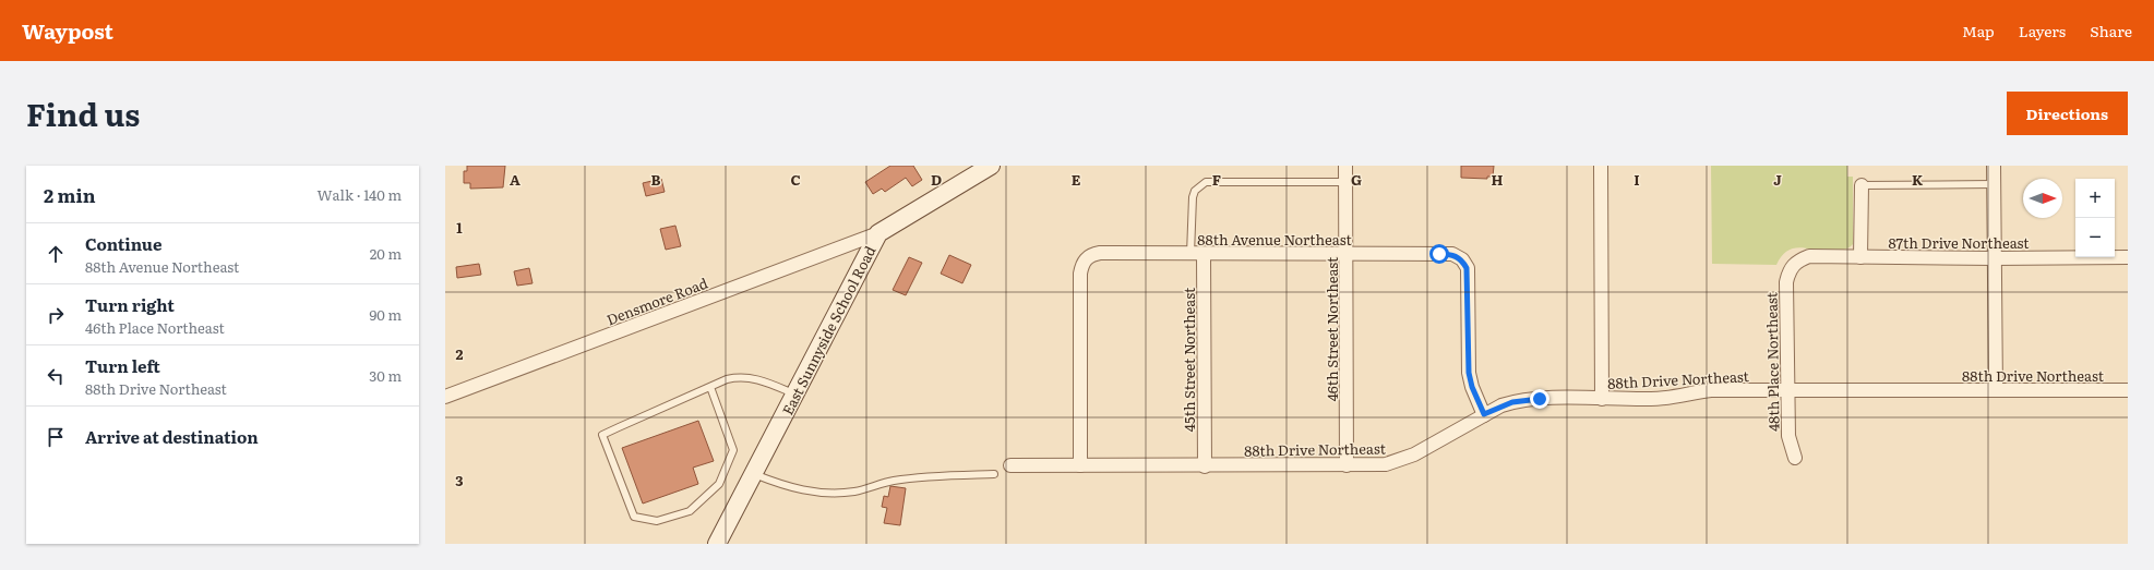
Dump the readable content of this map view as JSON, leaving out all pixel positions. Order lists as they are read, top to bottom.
{
  "streets": {
    "street": [
      "88th Avenue Northeast",
      "87th Drive Northeast",
      "Densmore Road",
      "46th Street Northeast",
      "East Sunnyside School Road",
      "45th Street Northeast",
      "48th Place Northeast",
      "88th Drive Northeast"
    ]
  },
  "crossings": [
    ["88th Avenue Northeast", "46th Street Northeast"],
    ["88th Avenue Northeast", "45th Street Northeast"],
    ["88th Avenue Northeast", "88th Drive Northeast"],
    ["87th Drive Northeast", "48th Place Northeast"],
    ["Densmore Road", "East Sunnyside School Road"],
    ["46th Street Northeast", "88th Drive Northeast"],
    ["45th Street Northeast", "88th Drive Northeast"],
    ["48th Place Northeast", "88th Drive Northeast"]
  ],
  "north": "right",
  "page": {
    "header": "Waypost",
    "nav": ["Map", "Layers", "Share"],
    "title": "Find us",
    "buttons": "Directions",
    "heading": ["2 min", "Walk · 140 m"],
    "map_buttons": ["+", "−"],
    "list": [
      ["Continue", "88th Avenue Northeast", "20 m"],
      ["Turn right", "46th Place Northeast", "90 m"],
      ["Turn left", "88th Drive Northeast", "30 m"],
      "Arrive at destination"
    ]
  },
  "grid": {
    "columns": [
      "A",
      "B",
      "C",
      "D",
      "E",
      "F",
      "G",
      "H",
      "I",
      "J",
      "K"
    ],
    "rows": ["1", "2", "3"]
  }
}
